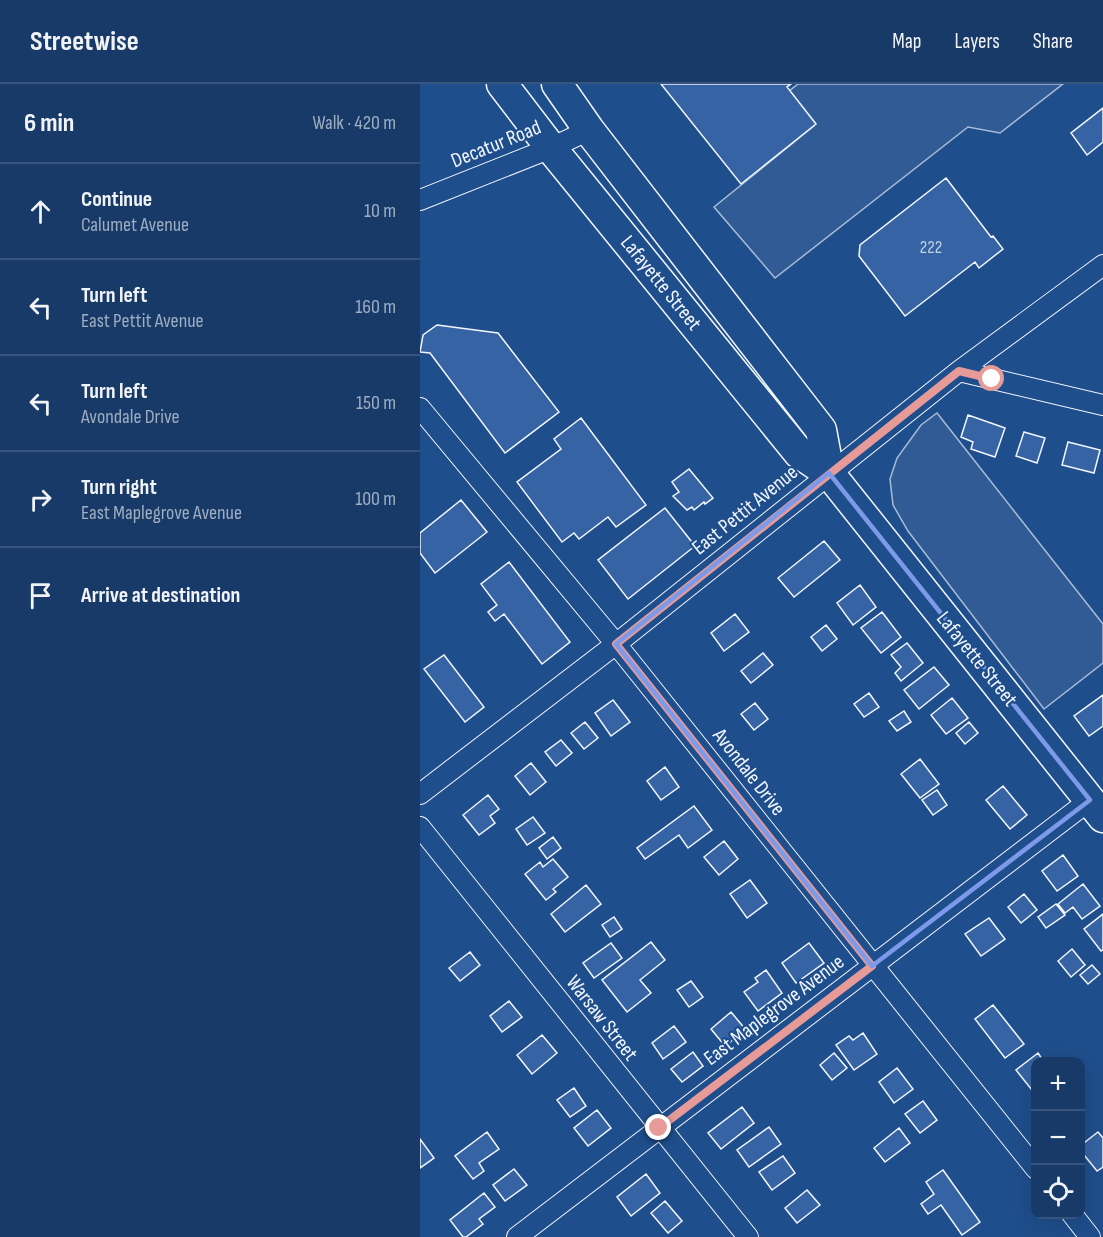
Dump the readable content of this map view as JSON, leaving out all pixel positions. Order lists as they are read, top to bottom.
{
  "streets": {
    "highway": ["Lafayette Street"],
    "street": [
      "Decatur Road",
      "East Pettit Avenue",
      "Avondale Drive",
      "East Maplegrove Avenue",
      "Warsaw Street"
    ]
  },
  "crossings": [
    ["Decatur Road", "Lafayette Street"],
    ["Lafayette Street", "East Pettit Avenue"],
    ["Lafayette Street", "East Maplegrove Avenue"],
    ["East Pettit Avenue", "Avondale Drive"],
    ["Avondale Drive", "East Maplegrove Avenue"],
    ["East Maplegrove Avenue", "Warsaw Street"]
  ],
  "house_numbers": ["222"],
  "page": {
    "header": "Streetwise",
    "nav": ["Map", "Layers", "Share"],
    "heading": ["6 min", "Walk · 420 m"],
    "list": [
      ["Continue", "Calumet Avenue", "10 m"],
      ["Turn left", "East Pettit Avenue", "160 m"],
      ["Turn left", "Avondale Drive", "150 m"],
      ["Turn right", "East Maplegrove Avenue", "100 m"],
      "Arrive at destination"
    ],
    "map_buttons": ["+", "−"]
  }
}
